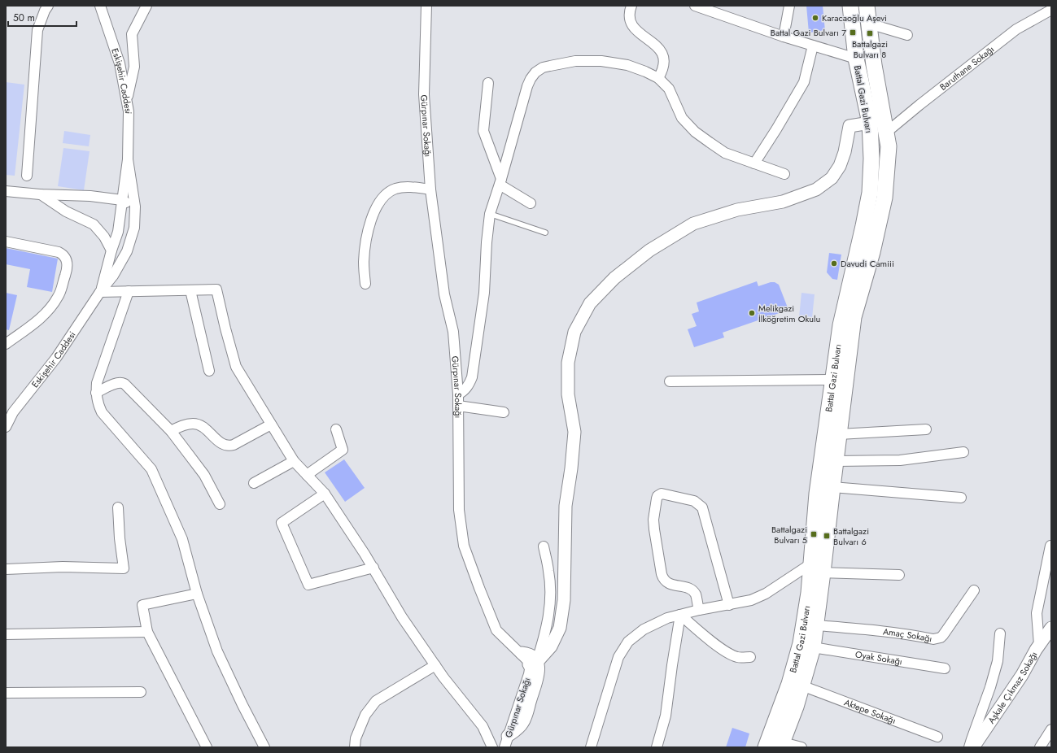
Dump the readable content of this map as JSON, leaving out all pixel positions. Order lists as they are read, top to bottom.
{
  "streets": {
    "main road": ["Battal Gazi Bulvarı"],
    "street": [
      "Baruthane Sokağı",
      "Eskişehir Caddesi",
      "Gürpınar Sokağı",
      "Amaç Sokağı",
      "Oyak Sokağı",
      "Aşkale Çıkmaz Sokağı",
      "Aktepe Sokağı"
    ]
  },
  "crossings": [
    ["Baruthane Sokağı", "Battal Gazi Bulvarı"],
    ["Battal Gazi Bulvarı", "Amaç Sokağı"],
    ["Battal Gazi Bulvarı", "Oyak Sokağı"],
    ["Battal Gazi Bulvarı", "Aktepe Sokağı"]
  ],
  "places": {
    "other": ["Karacaoğlu Aşevi", "Davudi Camiii", "Melikgazi İlköğretim Okulu"],
    "transit": [
      "Battal Gazi Bulvarı 7",
      "Battalgazi Bulvarı 8",
      "Battalgazi Bulvarı 5",
      "Battalgazi Bulvarı 6"
    ]
  },
  "scale_bar": "50 m"
}
